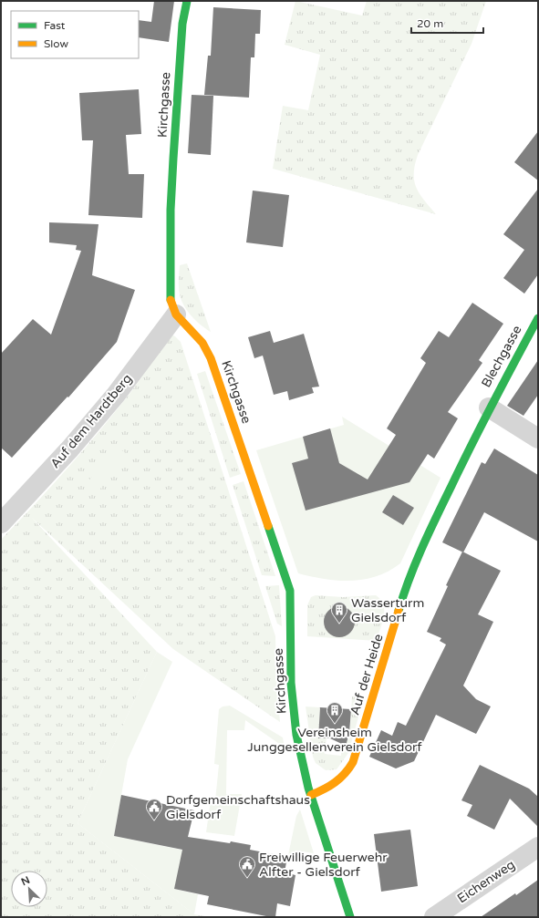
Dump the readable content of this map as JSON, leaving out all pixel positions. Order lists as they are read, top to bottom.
{
  "streets": {
    "street": [
      "Kirchgasse",
      "Blechgasse",
      "Auf dem Hardtberg",
      "Auf der Heide",
      "Eichenweg"
    ]
  },
  "crossings": [
    ["Kirchgasse", "Auf dem Hardtberg"],
    ["Kirchgasse", "Auf der Heide"],
    ["Blechgasse", "Auf der Heide"]
  ],
  "places": {
    "building": ["Wasserturm Gielsdorf", "Vereinsheim Junggesellenverein Gielsdorf"],
    "public building": ["Dorfgemeinschaftshaus Gielsdorf", "Freiwillige Feuerwehr Alfter - Gielsdorf"]
  },
  "legend": ["Fast", "Slow"],
  "scale_bar": "20 m",
  "north": "top left"
}
